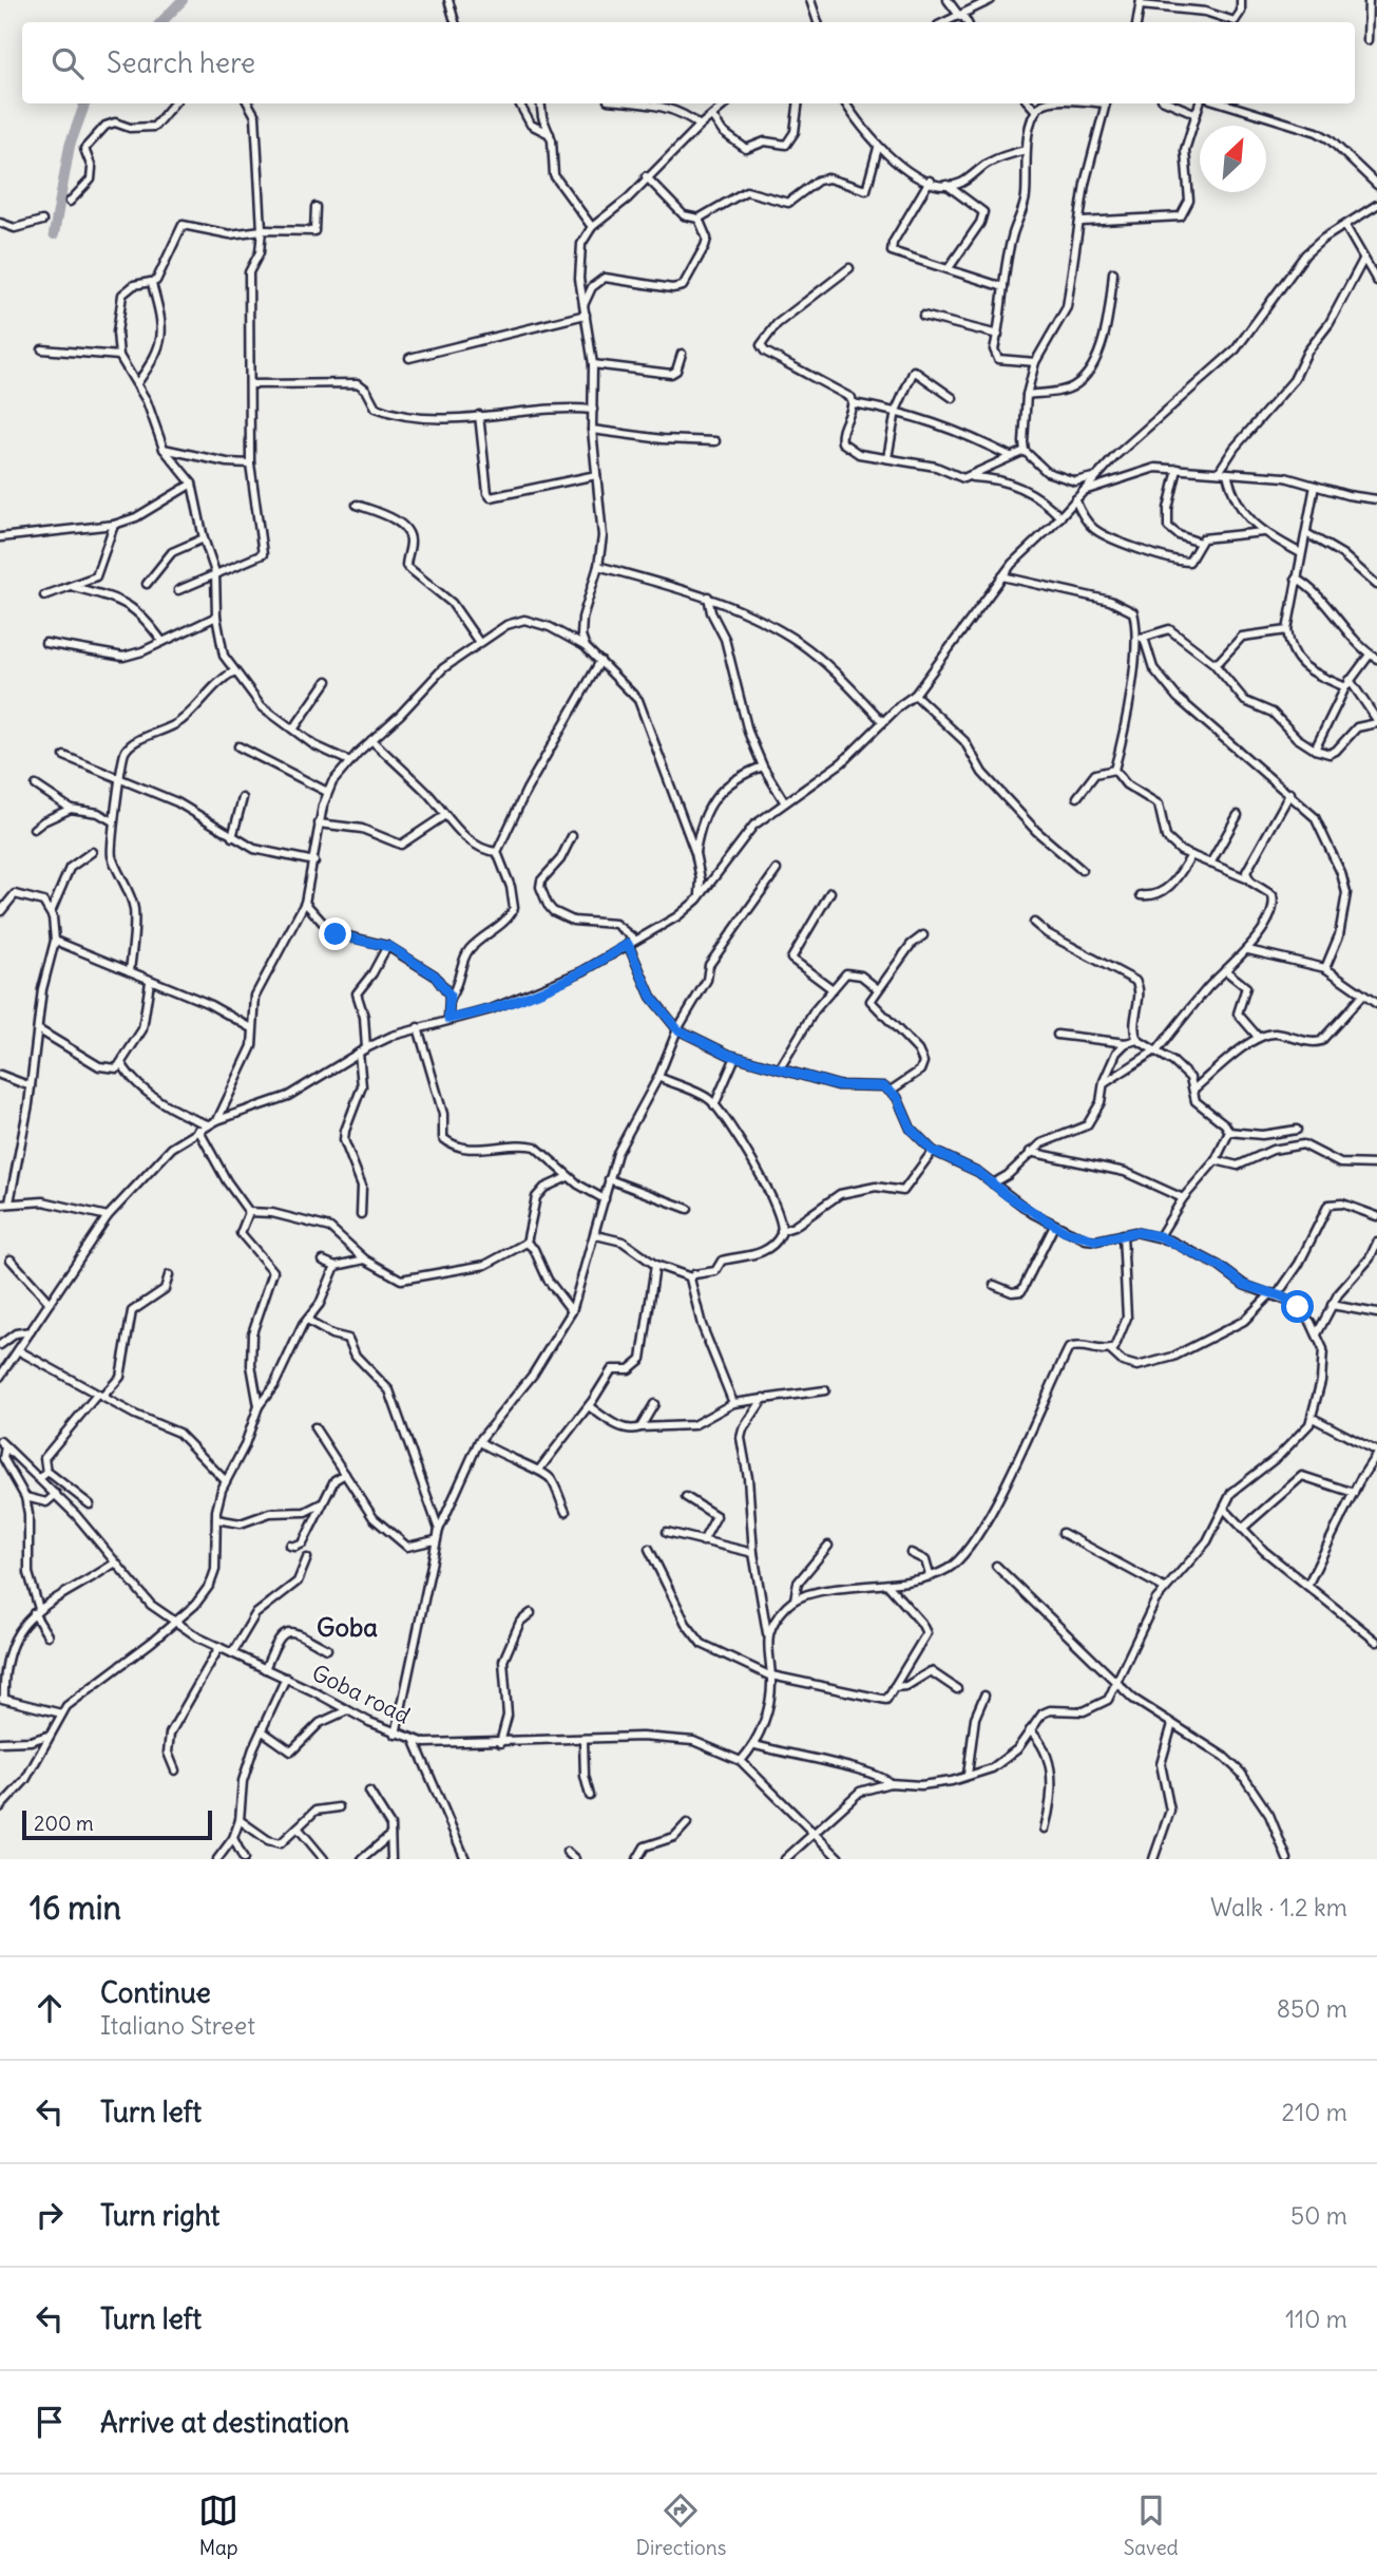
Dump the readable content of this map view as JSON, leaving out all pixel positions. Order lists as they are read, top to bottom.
{
  "streets": {
    "street": ["Goba road"]
  },
  "districts": ["Goba"],
  "scale_bar": "200 m",
  "north": "top right",
  "page": {
    "search": "Search here",
    "scale": "200 m",
    "heading": ["16 min", "Walk · 1.2 km"],
    "list": [
      ["Continue", "Italiano Street", "850 m"],
      ["Turn left", "210 m"],
      ["Turn right", "50 m"],
      ["Turn left", "110 m"],
      "Arrive at destination"
    ],
    "nav": ["Map", "Directions", "Saved"]
  }
}
